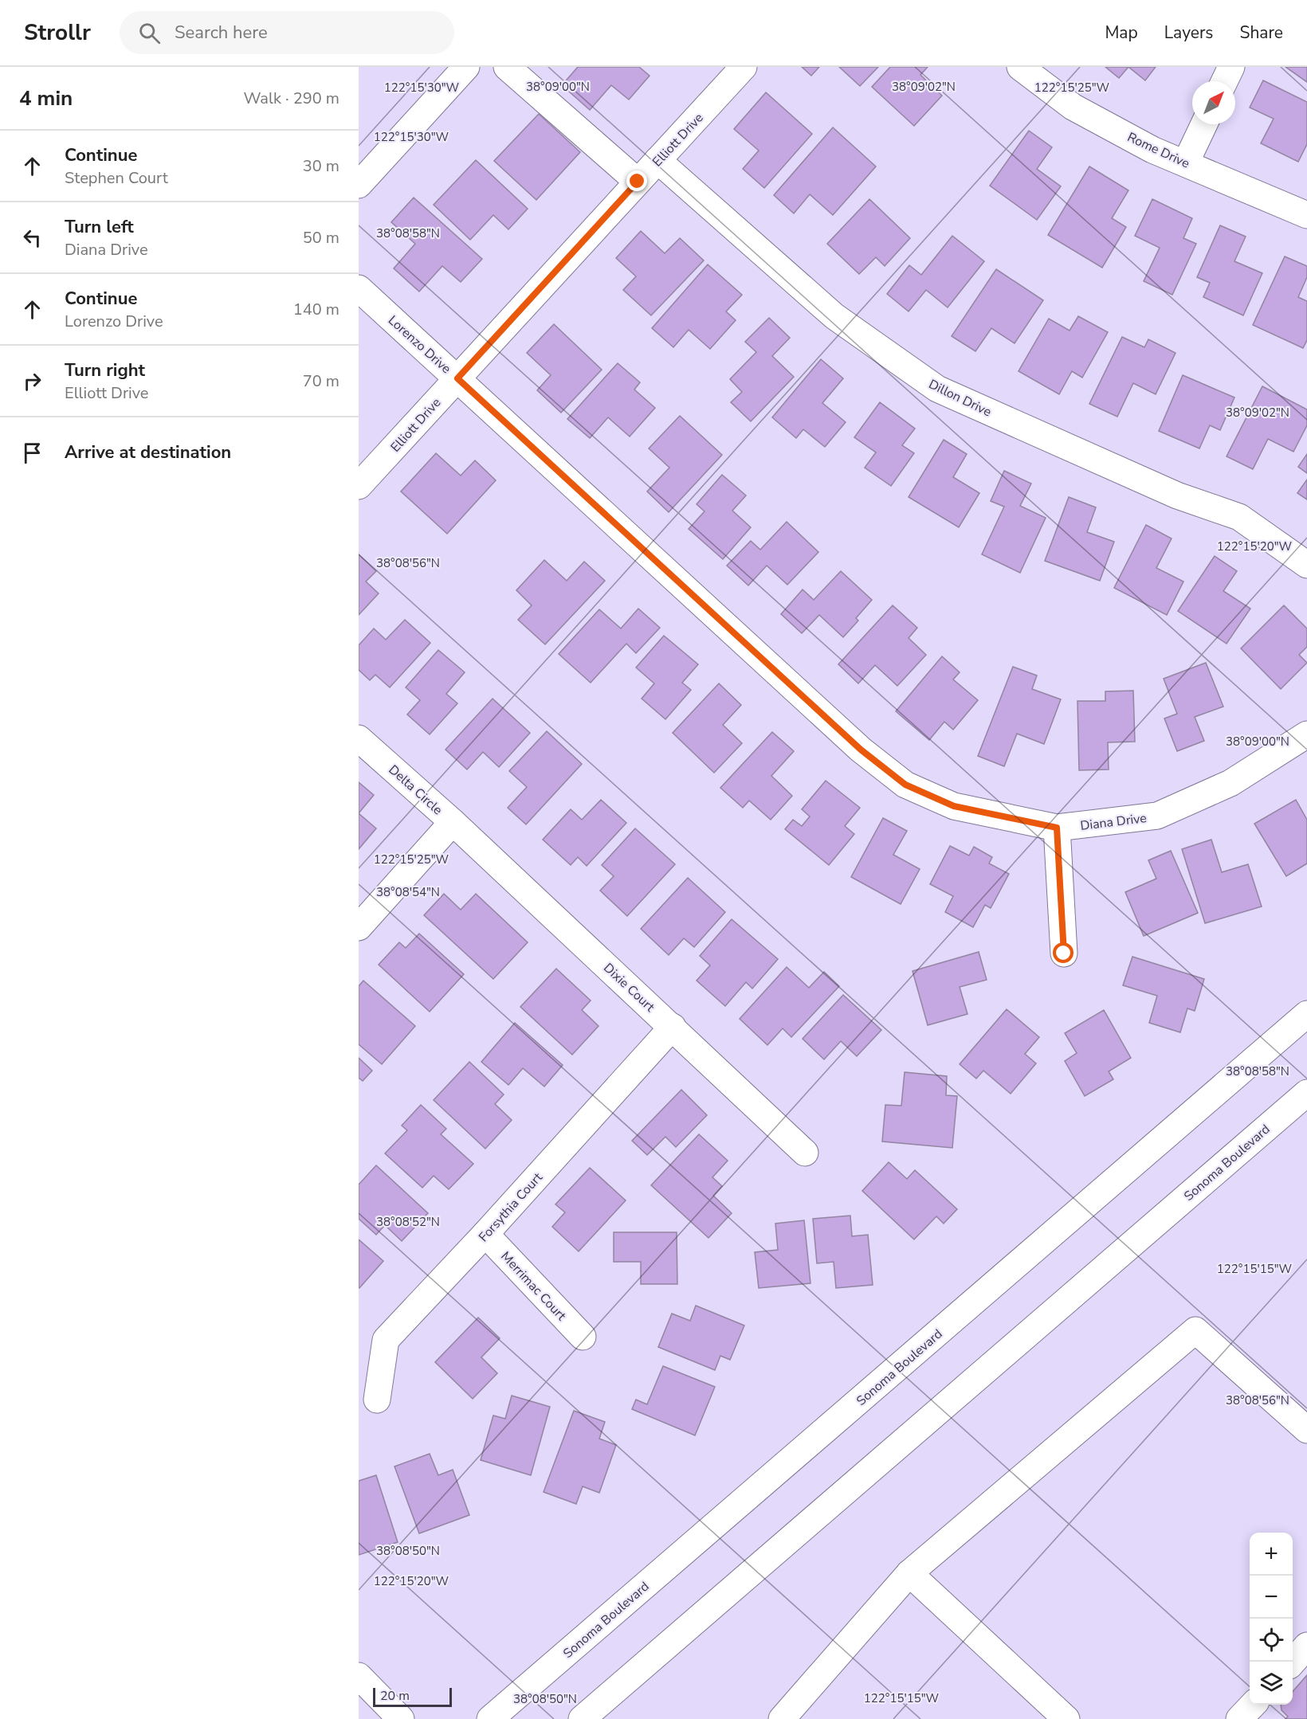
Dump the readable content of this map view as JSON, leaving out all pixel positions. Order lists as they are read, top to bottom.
{
  "streets": {
    "main road": [
      "Elliott Drive",
      "Rome Drive",
      "Lorenzo Drive",
      "Dillon Drive",
      "Delta Circle",
      "Diana Drive",
      "Dixie Court",
      "Sonoma Boulevard",
      "Forsythia Court",
      "Merrimac Court"
    ]
  },
  "crossings": [
    ["Elliott Drive", "Lorenzo Drive"],
    ["Elliott Drive", "Dillon Drive"],
    ["Lorenzo Drive", "Diana Drive"],
    ["Delta Circle", "Dixie Court"],
    ["Dixie Court", "Forsythia Court"],
    ["Forsythia Court", "Merrimac Court"]
  ],
  "scale_bar": "20 m",
  "north": "top right",
  "page": {
    "header": "Strollr",
    "search": "Search here",
    "nav": ["Map", "Layers", "Share"],
    "heading": ["4 min", "Walk · 290 m"],
    "list": [
      ["Continue", "Stephen Court", "30 m"],
      ["Turn left", "Diana Drive", "50 m"],
      ["Continue", "Lorenzo Drive", "140 m"],
      ["Turn right", "Elliott Drive", "70 m"],
      "Arrive at destination"
    ],
    "map_buttons": ["+", "−"],
    "scale": "20 m"
  },
  "coordinates": [
    "38°09'00\"N",
    "38°09'02\"N",
    "122°15'30\"W",
    "122°15'25\"W",
    "38°08'58\"N",
    "122°15'20\"W",
    "38°08'56\"N",
    "38°08'54\"N",
    "38°08'52\"N",
    "122°15'15\"W",
    "38°08'50\"N"
  ]
}
